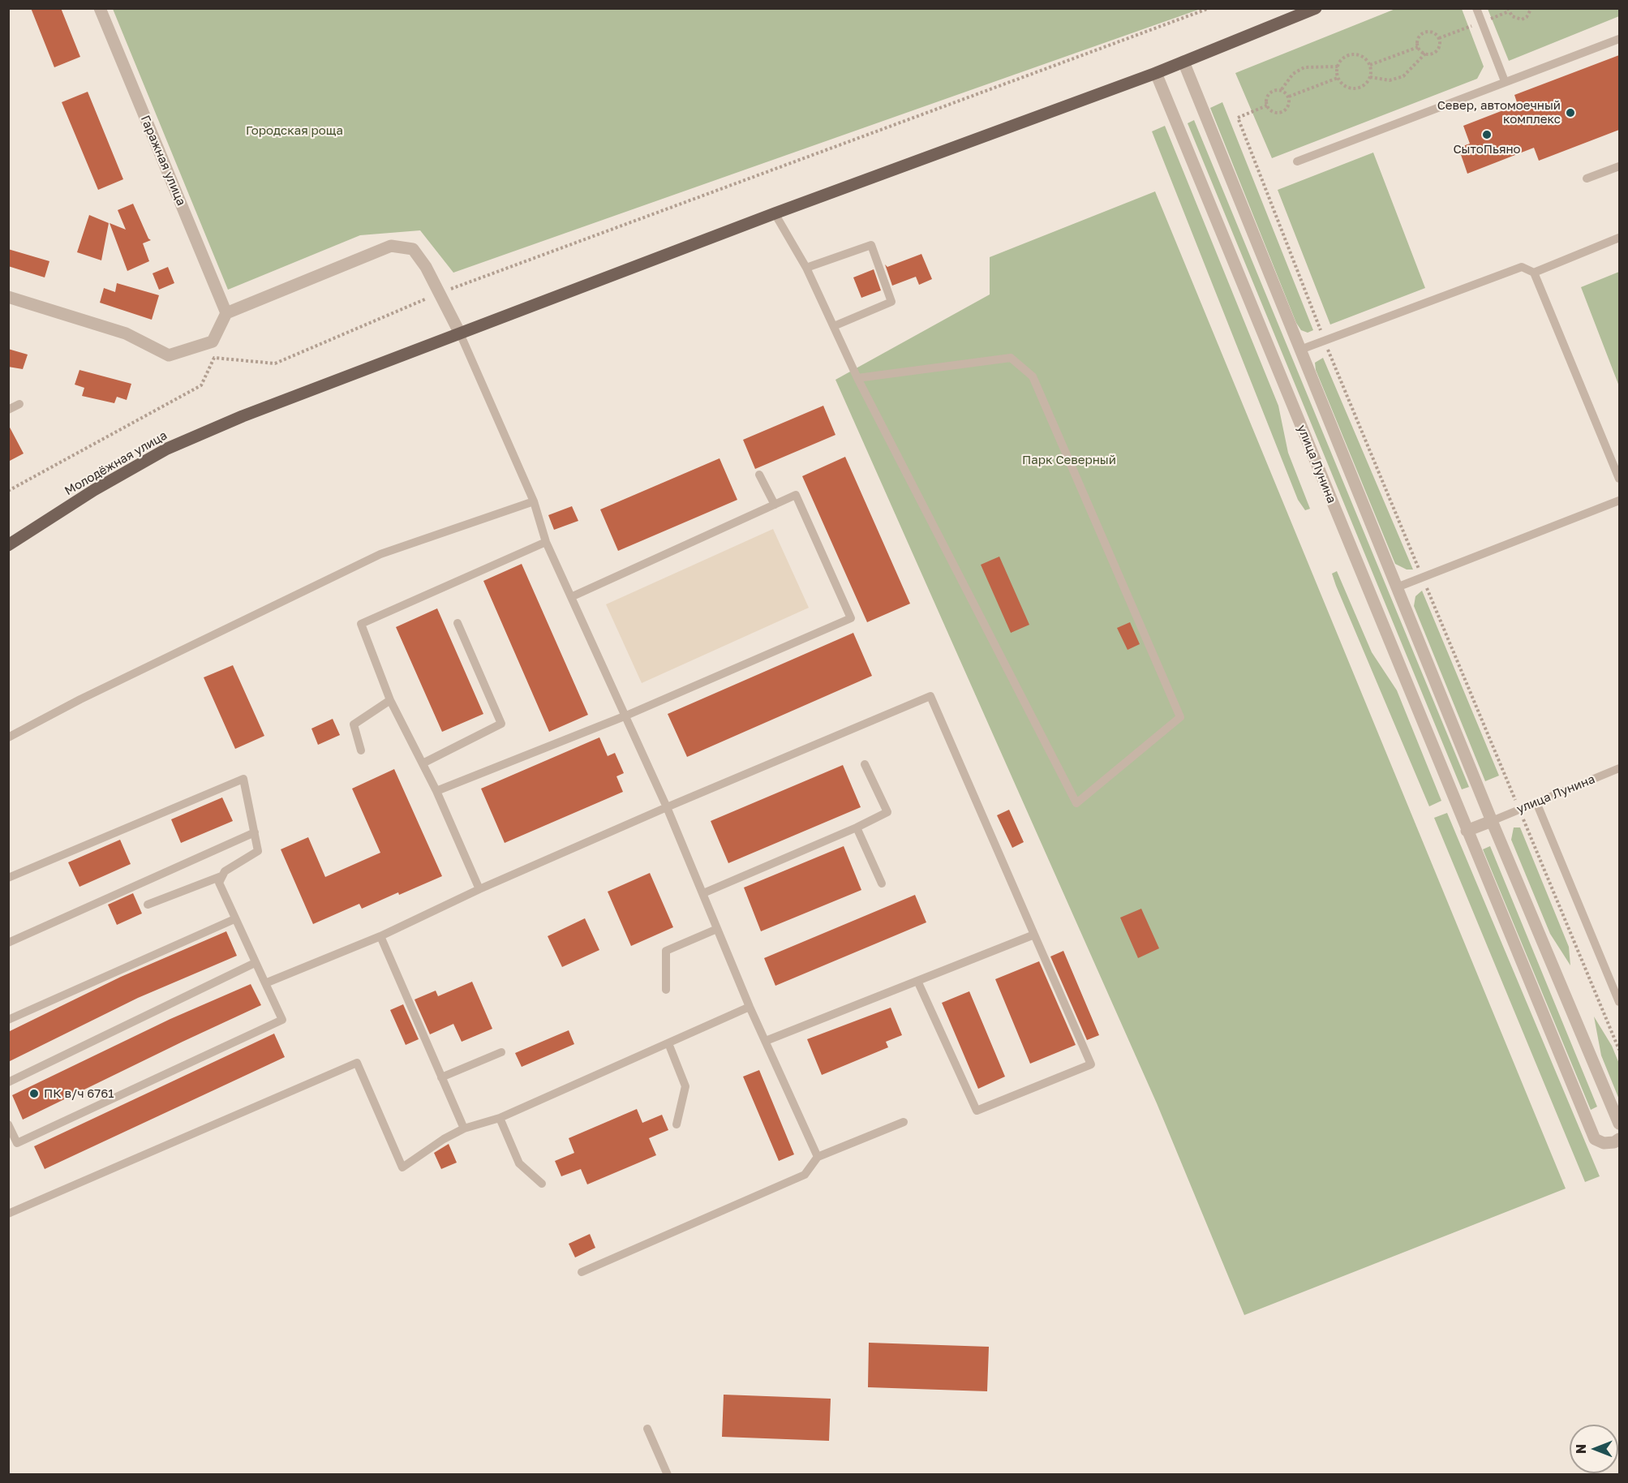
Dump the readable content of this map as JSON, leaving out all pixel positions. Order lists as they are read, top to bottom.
{
  "streets": {
    "main road": ["Молодёжная улица"],
    "street": ["Гаражная улица", "улица Лунина"]
  },
  "crossings": [
    ["Молодёжная улица", "улица Лунина"]
  ],
  "parks": ["Городская роща", "Парк Северный"],
  "places": ["Север, автомоечный комплекс", "СытоПьяно", "ПК в/ч 6761"],
  "north": "left"
}
